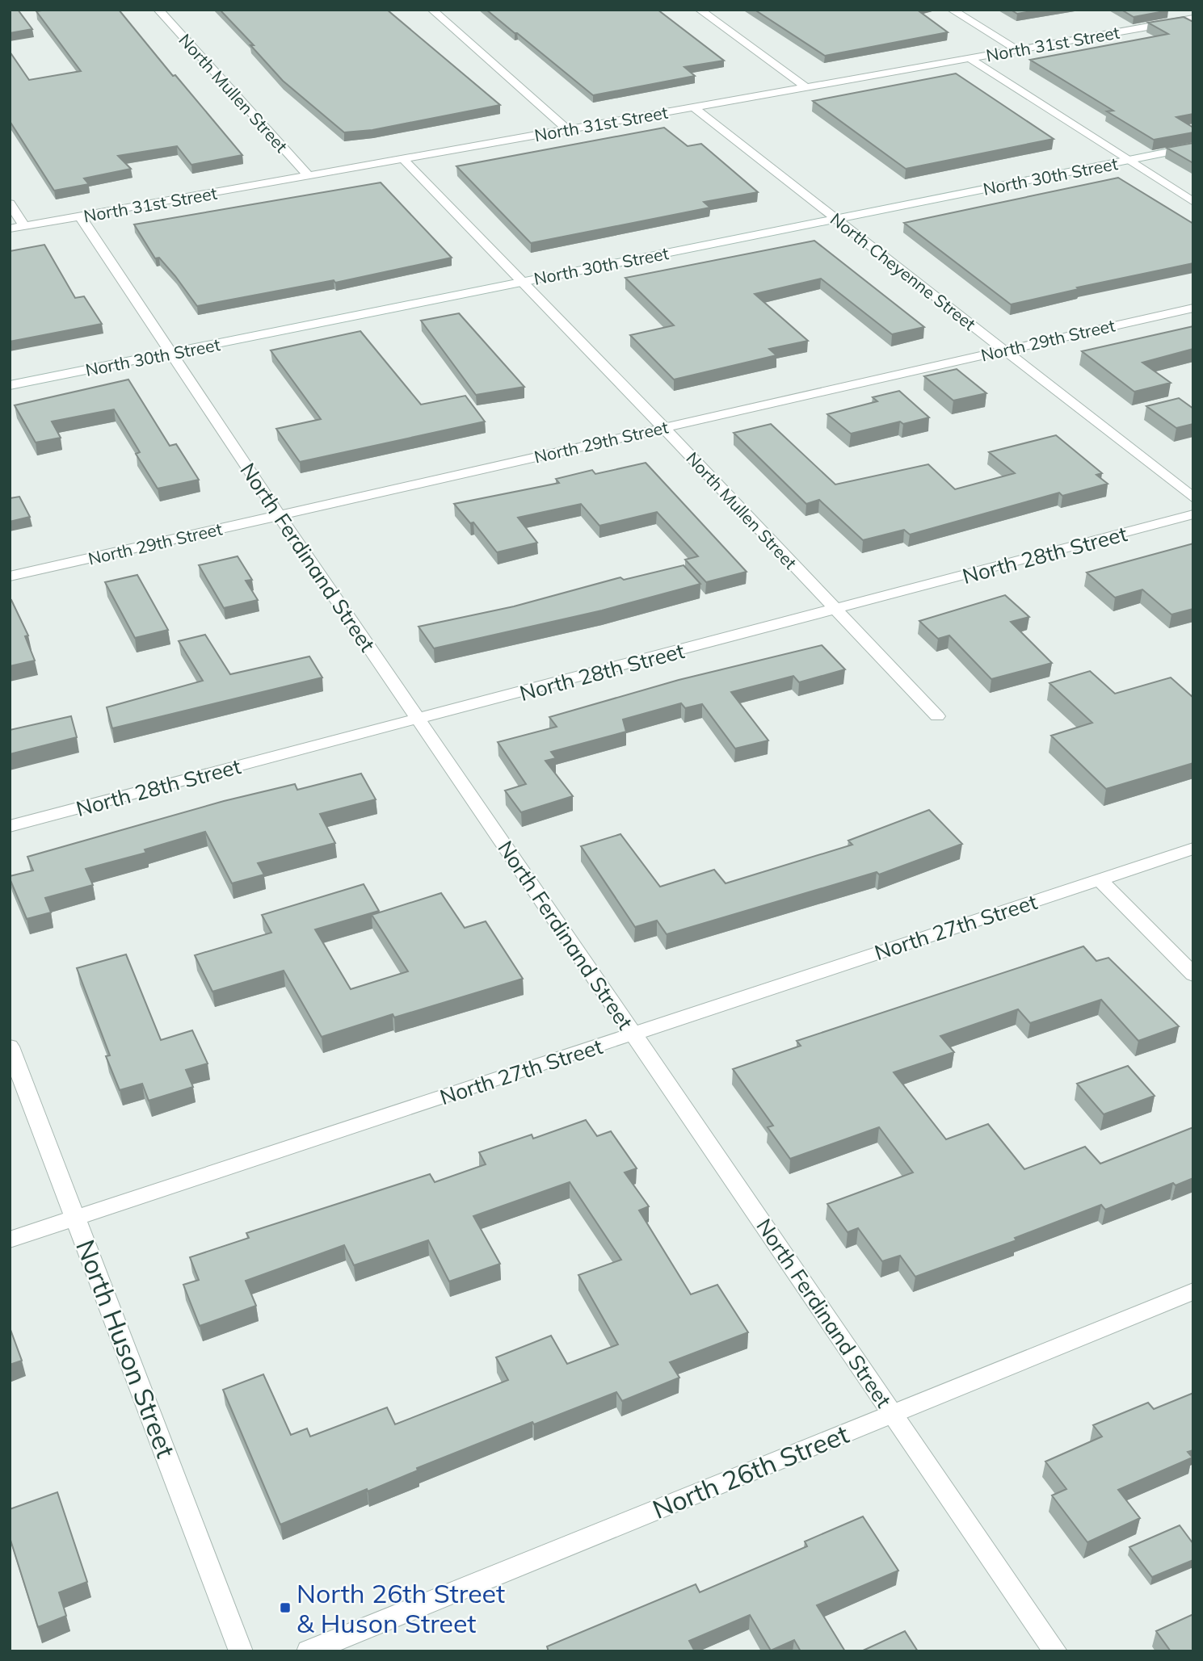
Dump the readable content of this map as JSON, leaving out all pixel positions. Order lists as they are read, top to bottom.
{
  "streets": {
    "street": [
      "North 31st Street",
      "North Mullen Street",
      "North 30th Street",
      "North Cheyenne Street",
      "North 29th Street",
      "North 28th Street",
      "North Ferdinand Street",
      "North 27th Street",
      "North Huson Street",
      "North 26th Street"
    ]
  },
  "crossings": [
    ["North 31st Street", "North Mullen Street"],
    ["North 31st Street", "North Cheyenne Street"],
    ["North 31st Street", "North Ferdinand Street"],
    ["North Mullen Street", "North 30th Street"],
    ["North Mullen Street", "North 29th Street"],
    ["North Mullen Street", "North 28th Street"],
    ["North 30th Street", "North Cheyenne Street"],
    ["North 30th Street", "North Ferdinand Street"],
    ["North Cheyenne Street", "North 29th Street"],
    ["North 29th Street", "North Ferdinand Street"],
    ["North 28th Street", "North Ferdinand Street"],
    ["North Ferdinand Street", "North 27th Street"],
    ["North Ferdinand Street", "North 26th Street"],
    ["North 27th Street", "North Huson Street"]
  ],
  "places": {
    "transit": ["North 26th Street & Huson Street"]
  }
}
